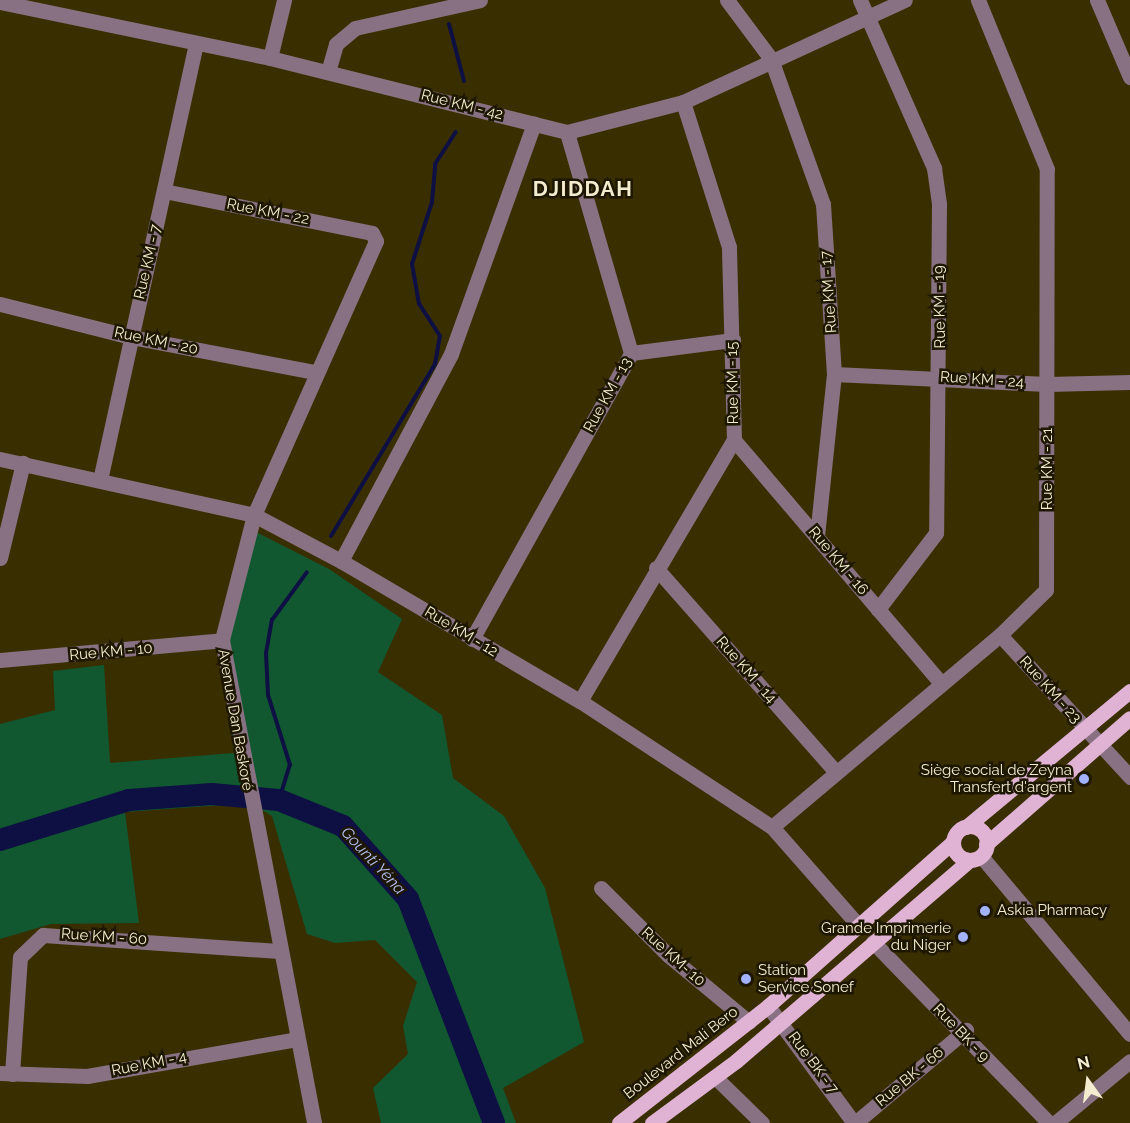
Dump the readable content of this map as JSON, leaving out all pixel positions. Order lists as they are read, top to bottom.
{
  "streets": {
    "main road": ["Boulevard Mali Bero"],
    "street": [
      "Rue KM - 42",
      "Rue KM - 22",
      "Rue KM - 7",
      "Rue KM - 17",
      "Rue KM - 19",
      "Rue KM - 20",
      "Rue KM - 24",
      "Rue KM - 15",
      "Rue KM - 13",
      "Rue KM - 21",
      "Rue KM - 16",
      "Rue KM - 12",
      "Rue KM - 10",
      "Rue KM - 14",
      "Rue KM - 23",
      "Avenue Dan Baskoré",
      "Rue KM - 60",
      "Rue KM- 10",
      "Rue BK - 9",
      "Rue BK - 7",
      "Rue KM - 4",
      "Rue BK - 66"
    ]
  },
  "crossings": [
    ["Rue KM - 42", "Rue KM - 7"],
    ["Rue KM - 42", "Rue KM - 17"],
    ["Rue KM - 42", "Rue KM - 19"],
    ["Rue KM - 42", "Rue KM - 15"],
    ["Rue KM - 42", "Rue KM - 13"],
    ["Rue KM - 22", "Rue KM - 7"],
    ["Rue KM - 22", "Avenue Dan Baskoré"],
    ["Rue KM - 7", "Rue KM - 20"],
    ["Rue KM - 7", "Rue KM - 12"],
    ["Rue KM - 17", "Rue KM - 24"],
    ["Rue KM - 17", "Rue KM - 16"],
    ["Rue KM - 19", "Rue KM - 24"],
    ["Rue KM - 19", "Rue KM - 16"],
    ["Rue KM - 20", "Avenue Dan Baskoré"],
    ["Rue KM - 24", "Rue KM - 21"],
    ["Rue KM - 15", "Rue KM - 16"],
    ["Rue KM - 15", "Rue KM - 12"],
    ["Rue KM - 15", "Rue KM - 14"],
    ["Rue KM - 13", "Rue KM - 12"],
    ["Rue KM - 21", "Rue KM - 16"],
    ["Rue KM - 21", "Rue KM - 12"],
    ["Rue KM - 21", "Rue KM - 14"],
    ["Rue KM - 21", "Rue KM - 23"],
    ["Rue KM - 12", "Avenue Dan Baskoré"],
    ["Rue KM - 12", "Boulevard Mali Bero"],
    ["Rue KM - 10", "Avenue Dan Baskoré"],
    ["Rue KM - 23", "Boulevard Mali Bero"],
    ["Avenue Dan Baskoré", "Rue KM - 60"],
    ["Avenue Dan Baskoré", "Rue KM - 4"],
    ["Rue KM - 60", "Rue KM - 4"],
    ["Rue KM- 10", "Boulevard Mali Bero"],
    ["Rue BK - 9", "Rue BK - 66"],
    ["Boulevard Mali Bero", "Rue BK - 7"],
    ["Rue BK - 7", "Rue BK - 66"]
  ],
  "districts": ["DJIDDAH"],
  "water": ["Gounti Yéna"],
  "places": [
    "Siège social de Zeyna Transfert d'argent",
    "Askia Pharmacy",
    "Grande Imprimerie du Niger",
    "Station Service Sonef"
  ],
  "north": "top"
}
